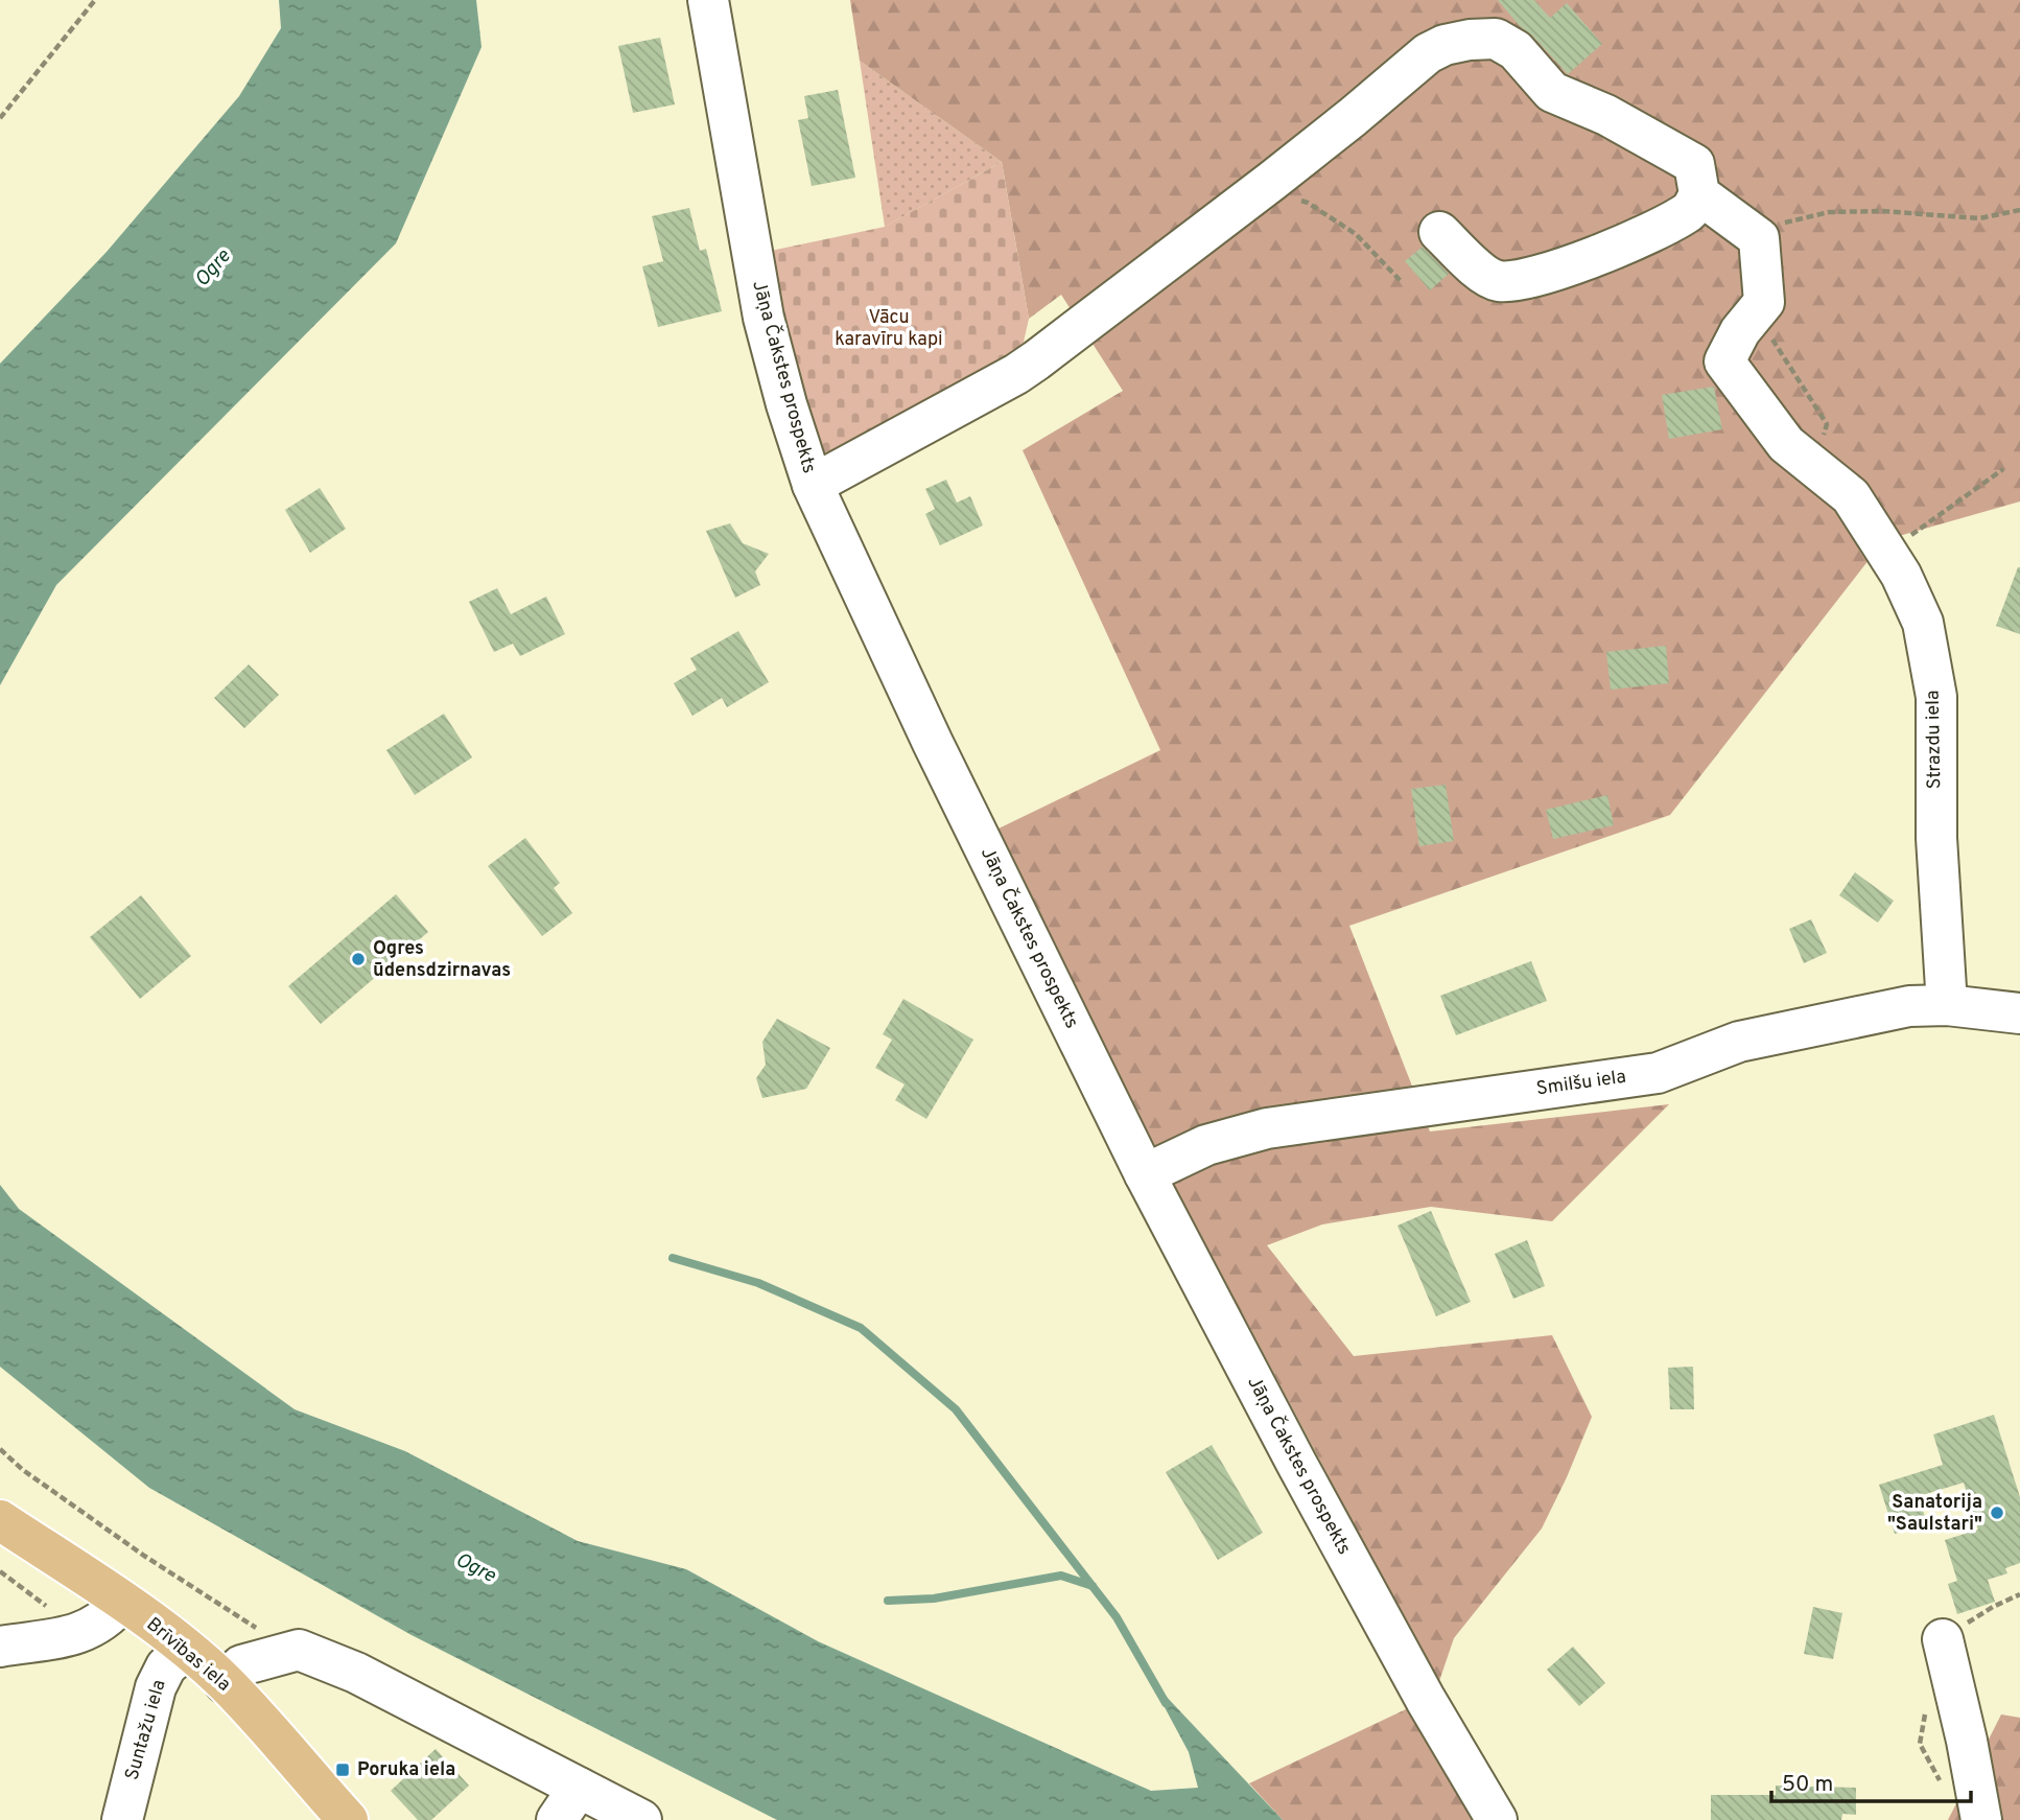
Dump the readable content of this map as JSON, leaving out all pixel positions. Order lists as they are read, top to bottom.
{
  "streets": {
    "main road": ["Brīvības iela"],
    "street": [
      "Jāņa Čakstes prospekts",
      "Strazdu iela",
      "Smilšu iela",
      "Suntažu iela"
    ]
  },
  "crossings": [
    ["Jāņa Čakstes prospekts", "Smilšu iela"],
    ["Strazdu iela", "Smilšu iela"],
    ["Brīvības iela", "Suntažu iela"]
  ],
  "water": ["Ogre"],
  "parks": ["Vācu karavīru kapi"],
  "places": {
    "other": ["Ogres ūdensdzirnavas", "Sanatorija \"Saulstari\""],
    "transit": ["Poruka iela"]
  },
  "scale_bar": "50 m"
}
